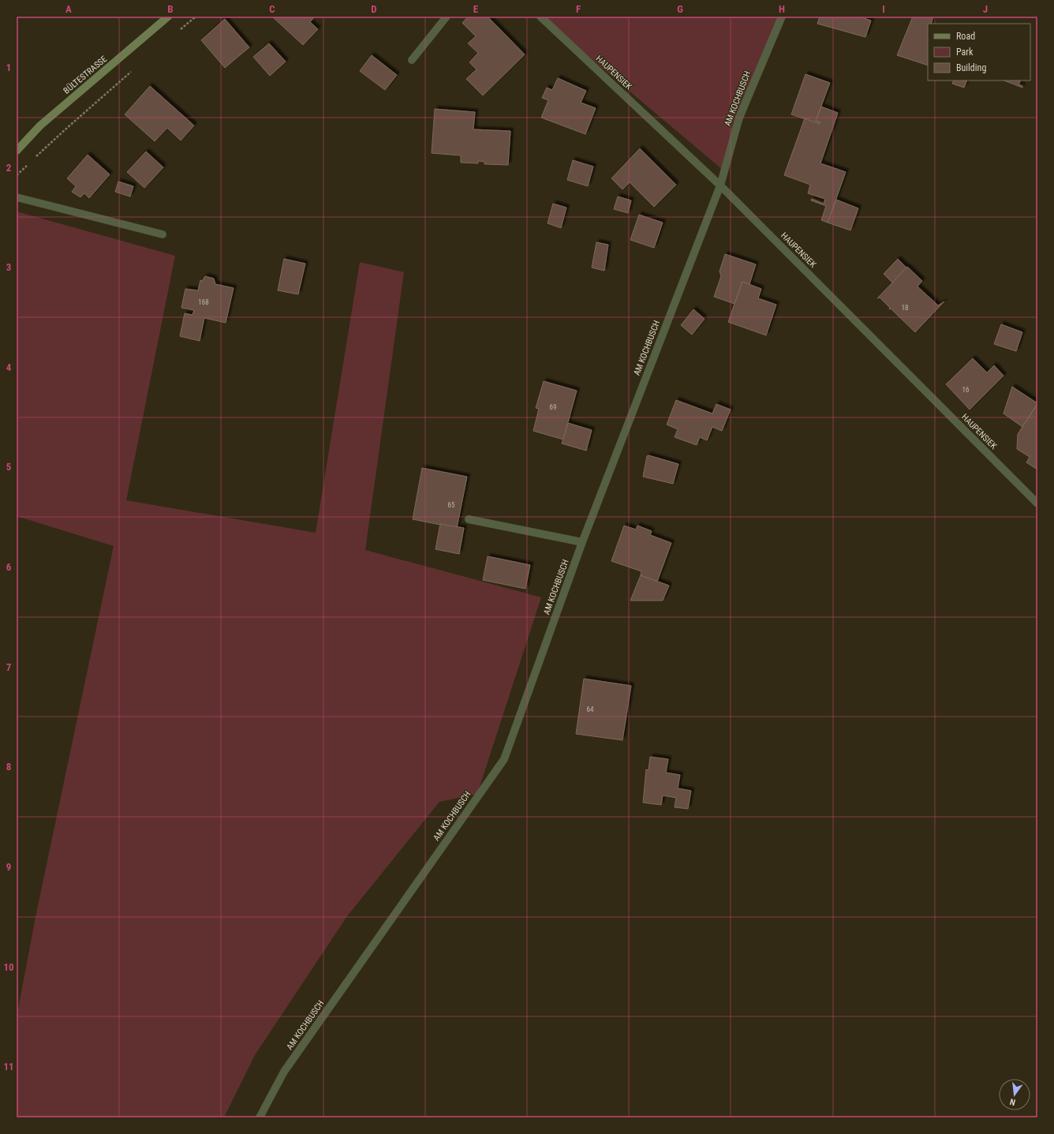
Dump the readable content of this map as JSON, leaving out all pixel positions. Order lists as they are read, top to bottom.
{
  "streets": {
    "street": ["HAUPENSIEK", "BÜLTESTRASSE", "AM KOCHBUSCH"]
  },
  "crossings": [
    ["HAUPENSIEK", "AM KOCHBUSCH"]
  ],
  "house_numbers": [
    "168",
    "18",
    "16",
    "69",
    "65",
    "64"
  ],
  "legend": ["Road", "Park", "Building"],
  "north": "bottom",
  "grid": {
    "columns": [
      "A",
      "B",
      "C",
      "D",
      "E",
      "F",
      "G",
      "H",
      "I",
      "J"
    ],
    "rows": [
      "1",
      "2",
      "3",
      "4",
      "5",
      "6",
      "7",
      "8",
      "9",
      "10",
      "11"
    ]
  }
}
